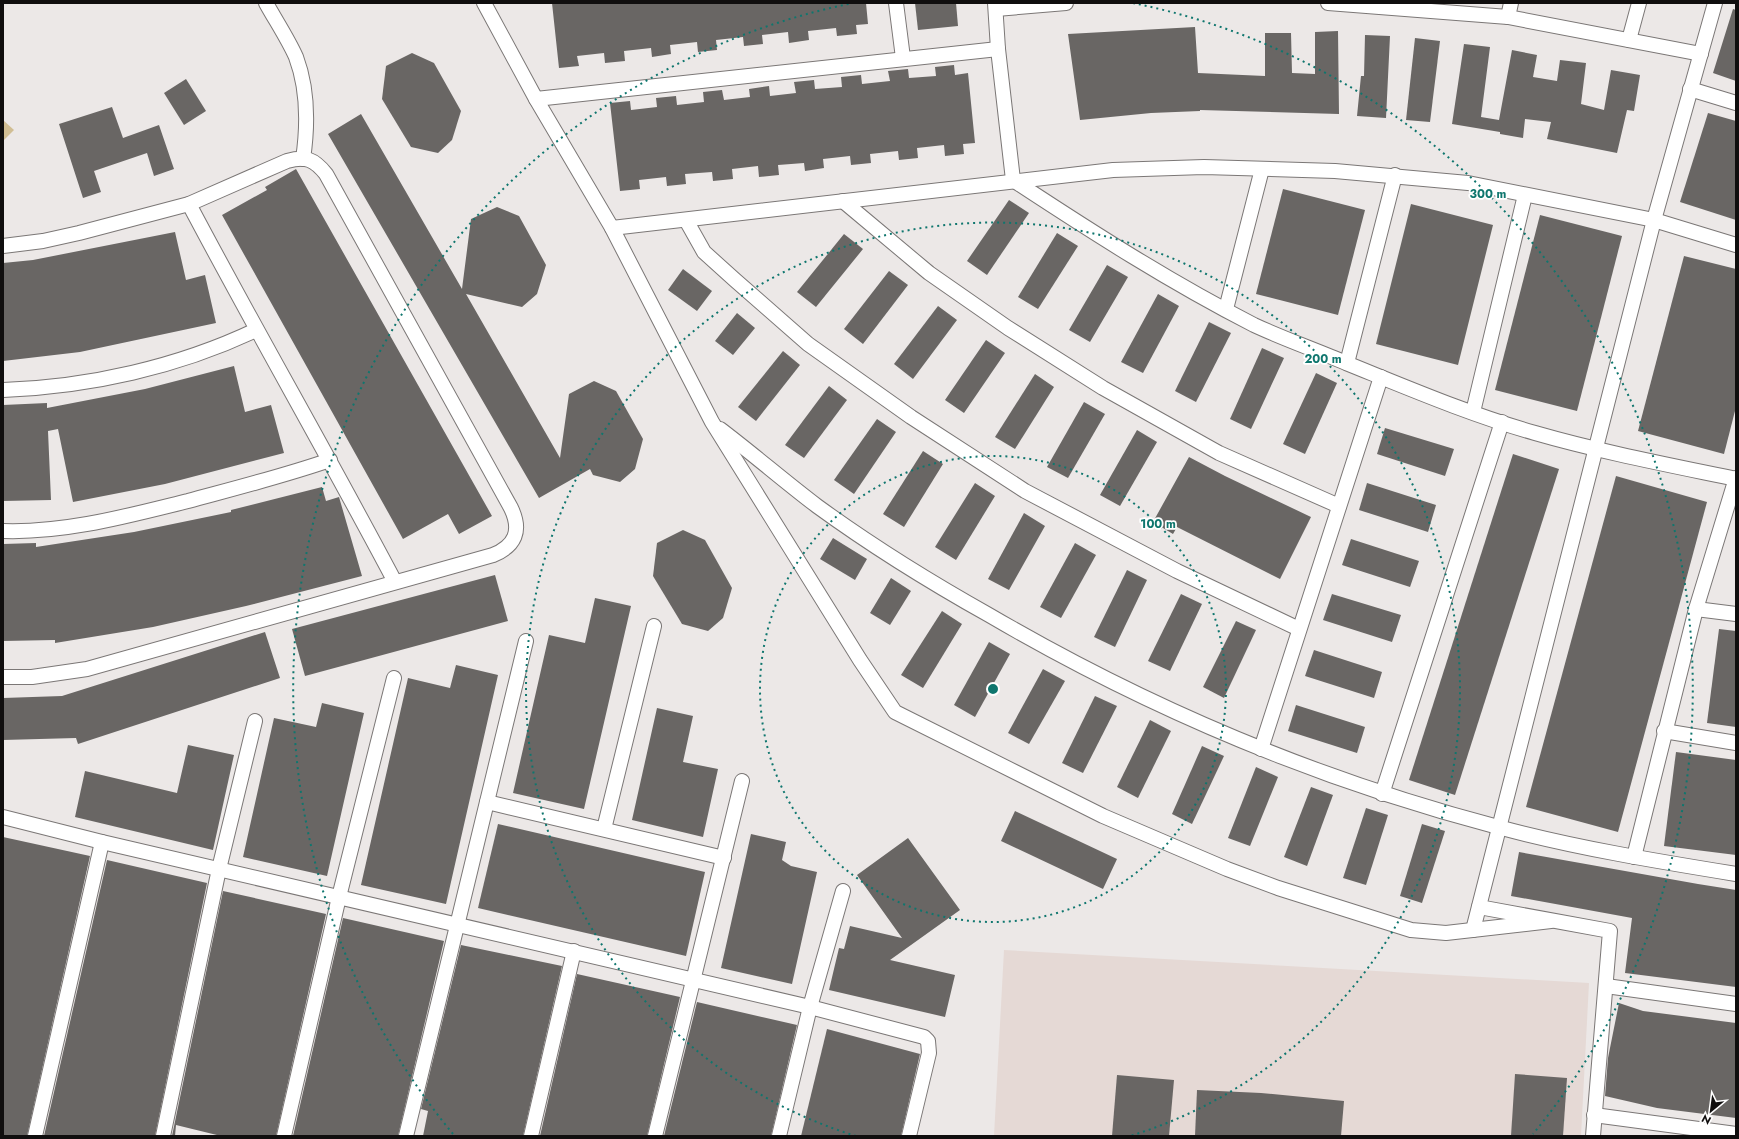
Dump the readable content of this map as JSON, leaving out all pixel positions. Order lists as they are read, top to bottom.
{
  "north": "bottom left",
  "rings": ["300 m", "200 m", "100 m"]
}
